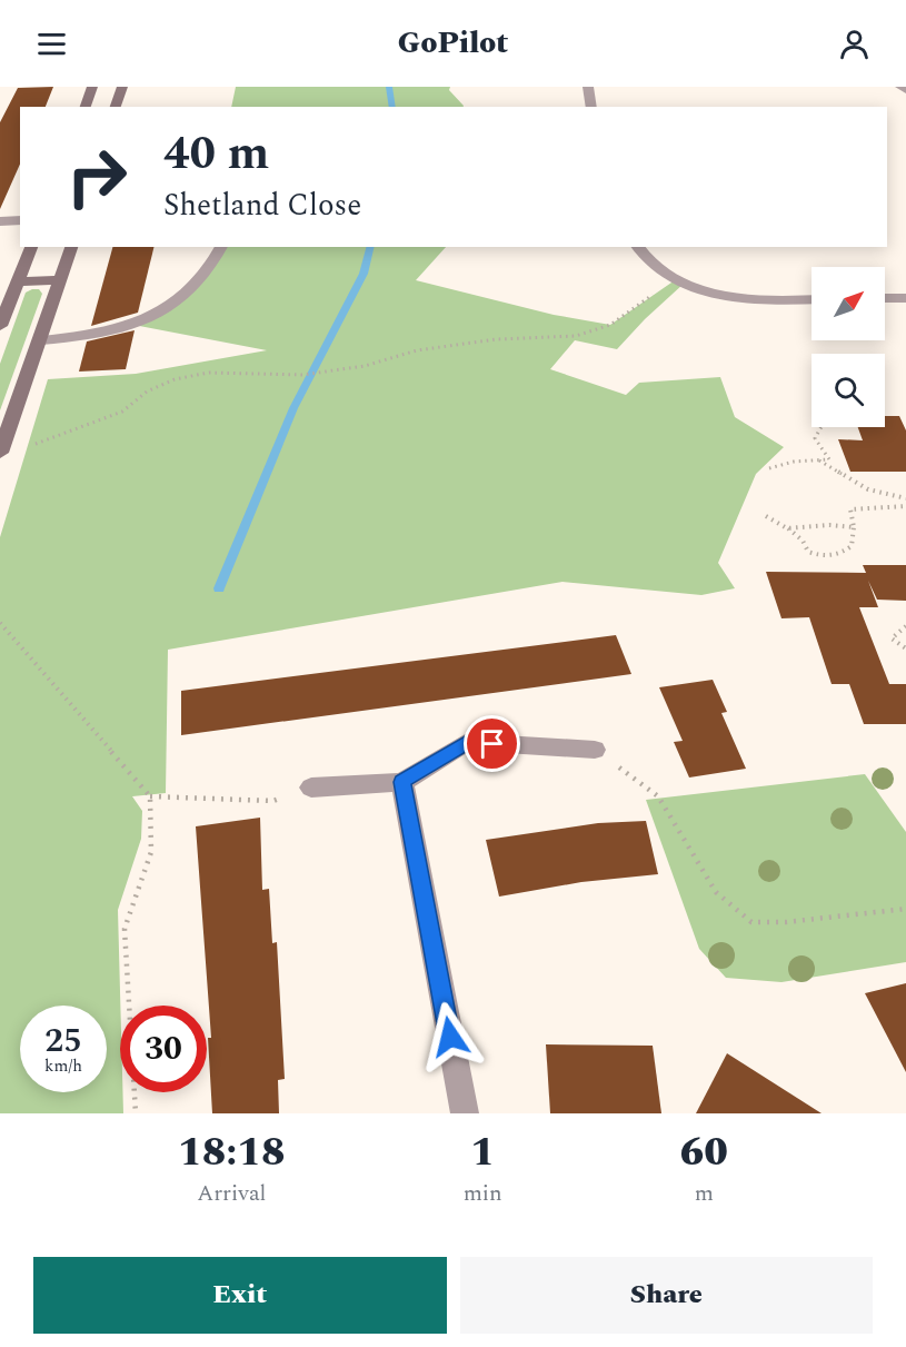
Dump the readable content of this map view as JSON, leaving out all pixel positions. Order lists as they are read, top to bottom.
{
  "north": "top right",
  "page": {
    "header": "GoPilot",
    "turn": ["40 m", "Shetland Close"],
    "speed": "25 km/h",
    "limit": "30",
    "eta": [
      "18:18",
      "Arrival",
      "1",
      "min",
      "60",
      "m"
    ],
    "buttons": ["Exit", "Share"]
  }
}
